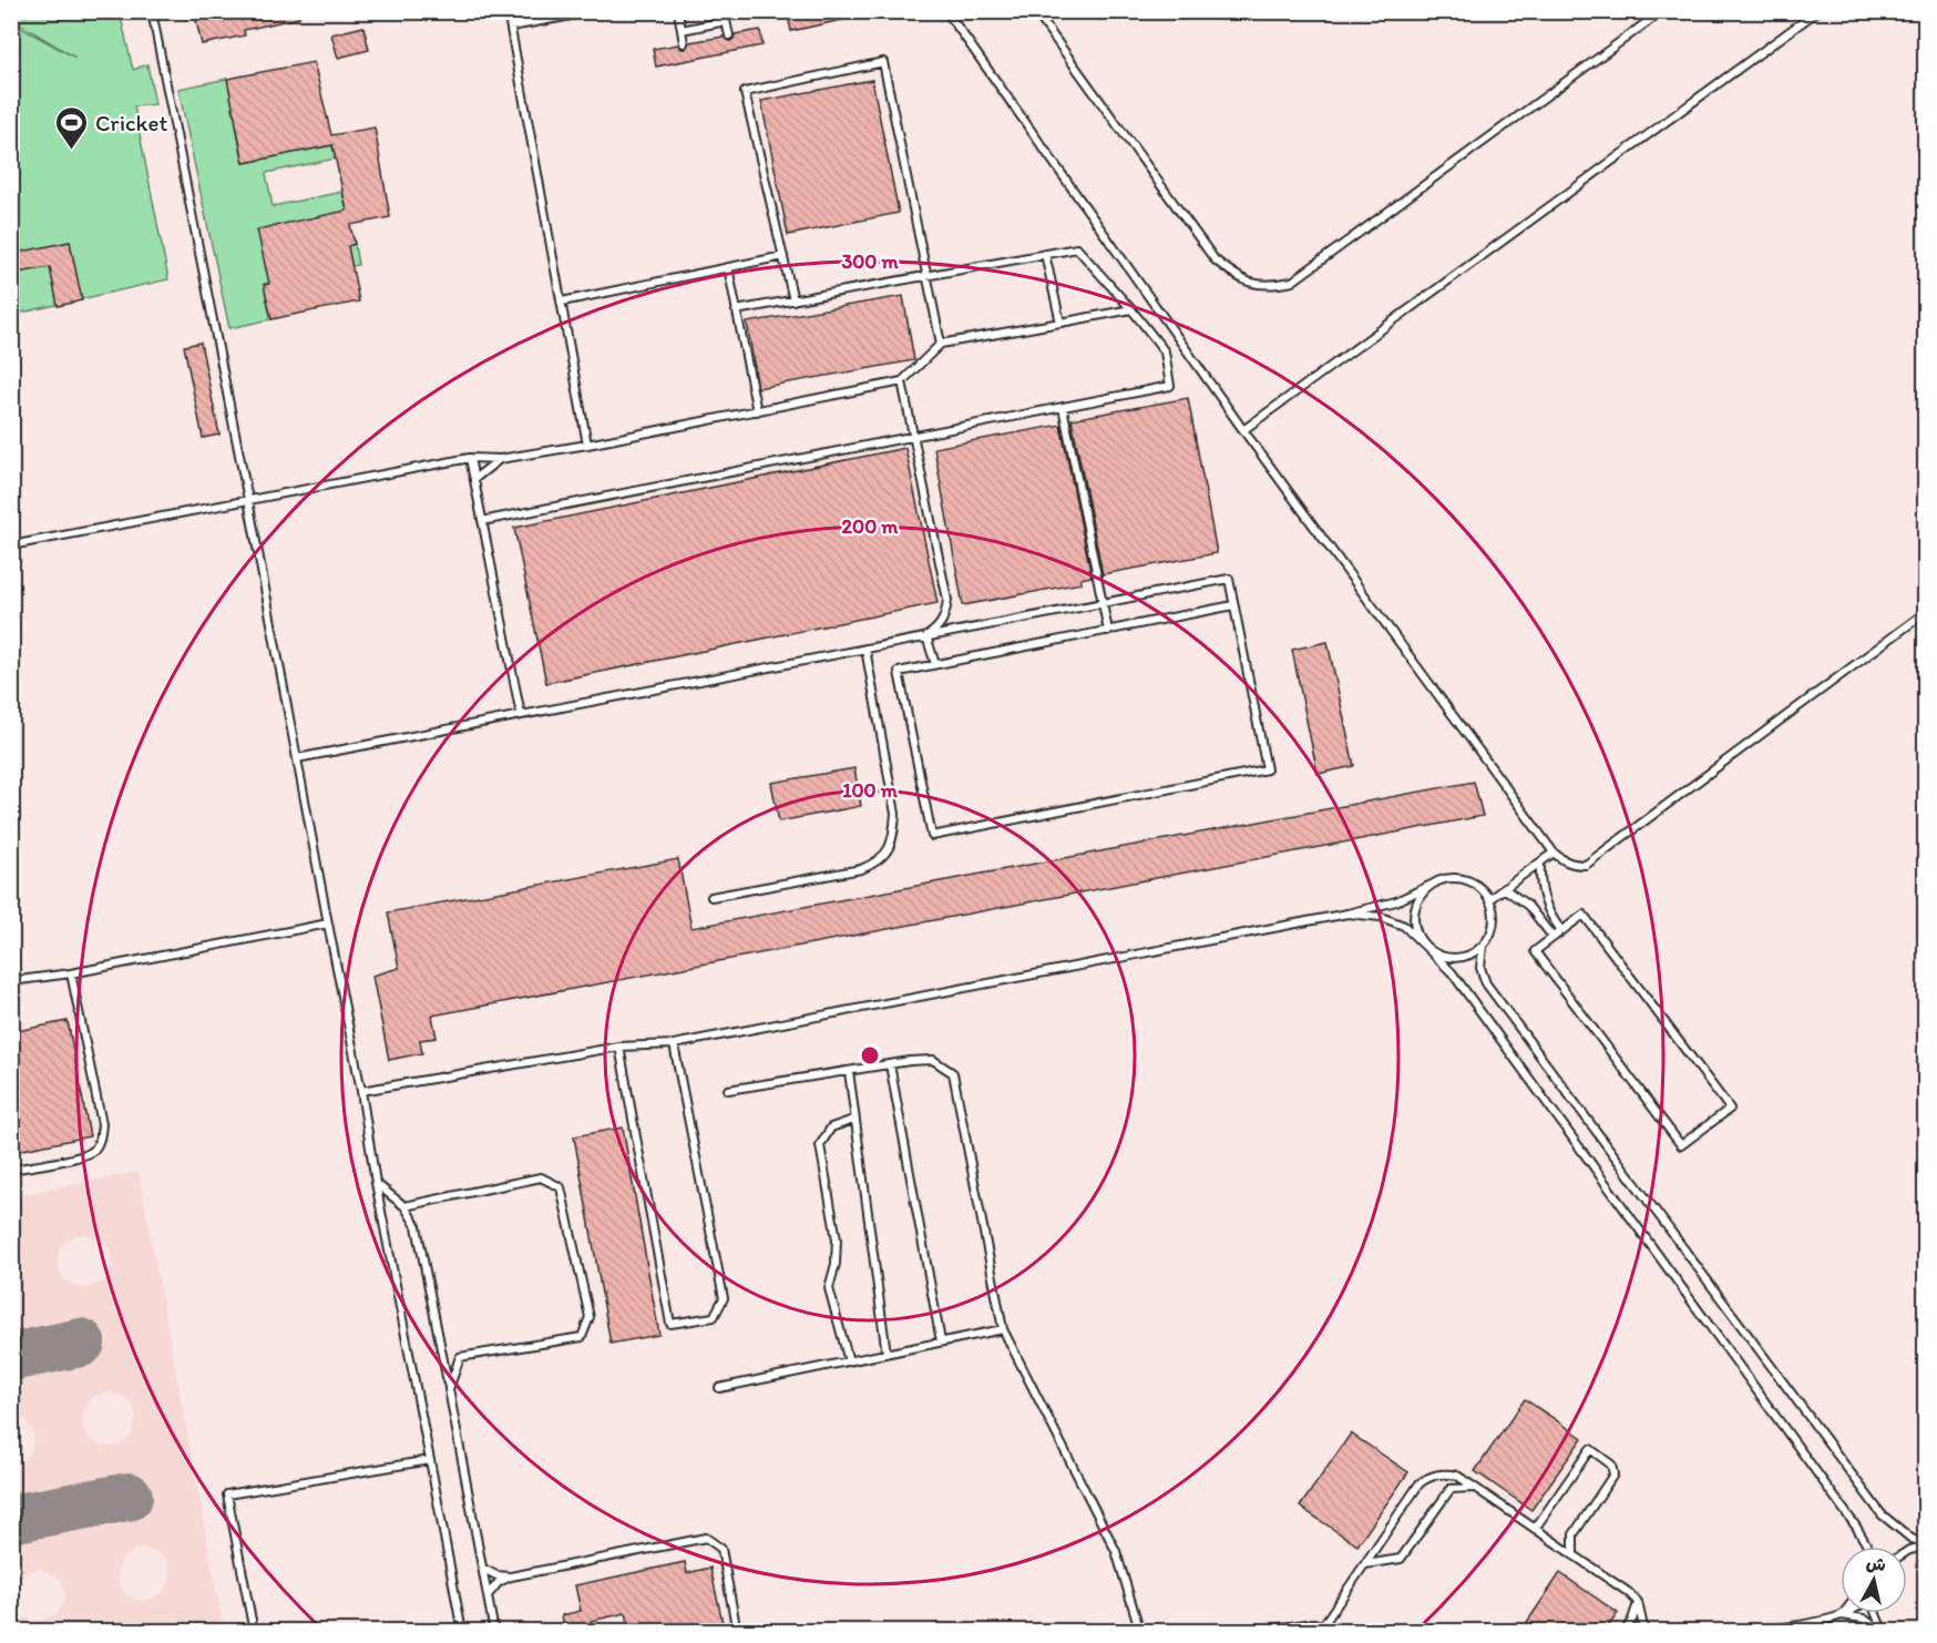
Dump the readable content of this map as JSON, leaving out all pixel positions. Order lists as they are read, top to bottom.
{
  "places": {
    "sports": ["Cricket"]
  },
  "north": "top",
  "rings": ["300 m", "200 m", "100 m"]
}
